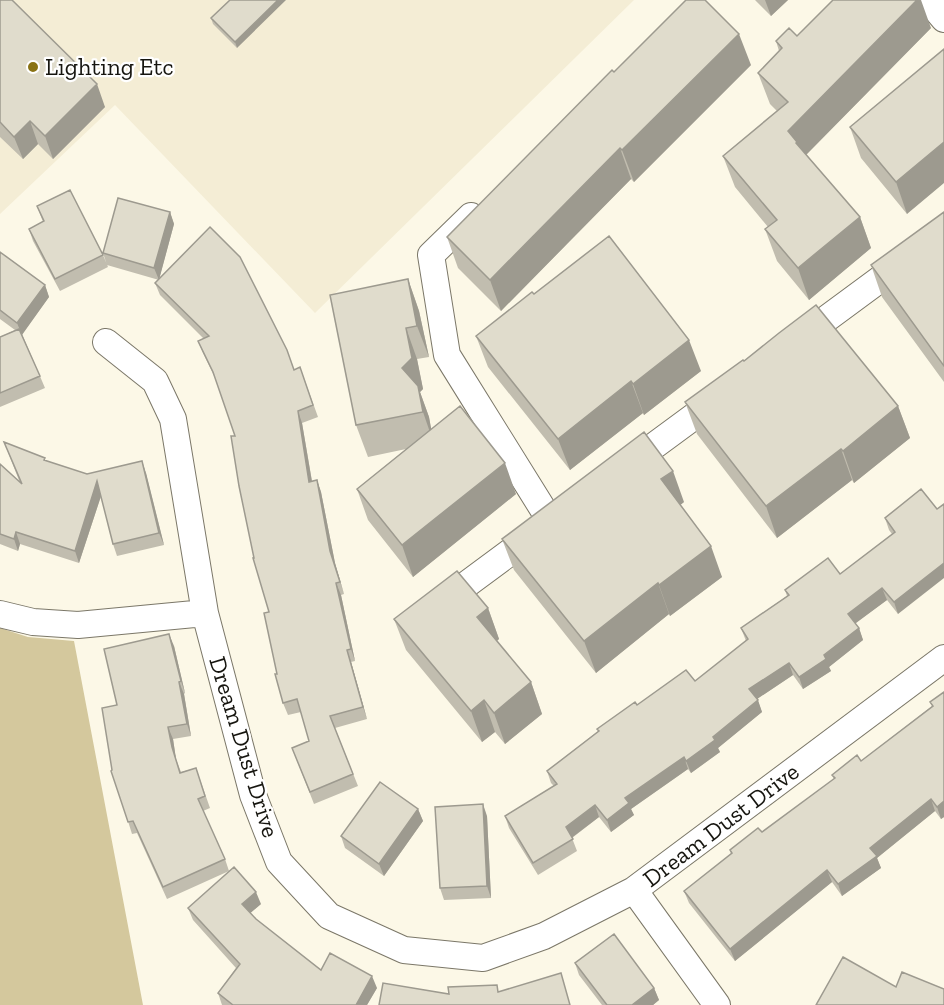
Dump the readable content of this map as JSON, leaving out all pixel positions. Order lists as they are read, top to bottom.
{
  "streets": {
    "street": ["Dream Dust Drive"]
  },
  "places": ["Lighting Etc"]
}
